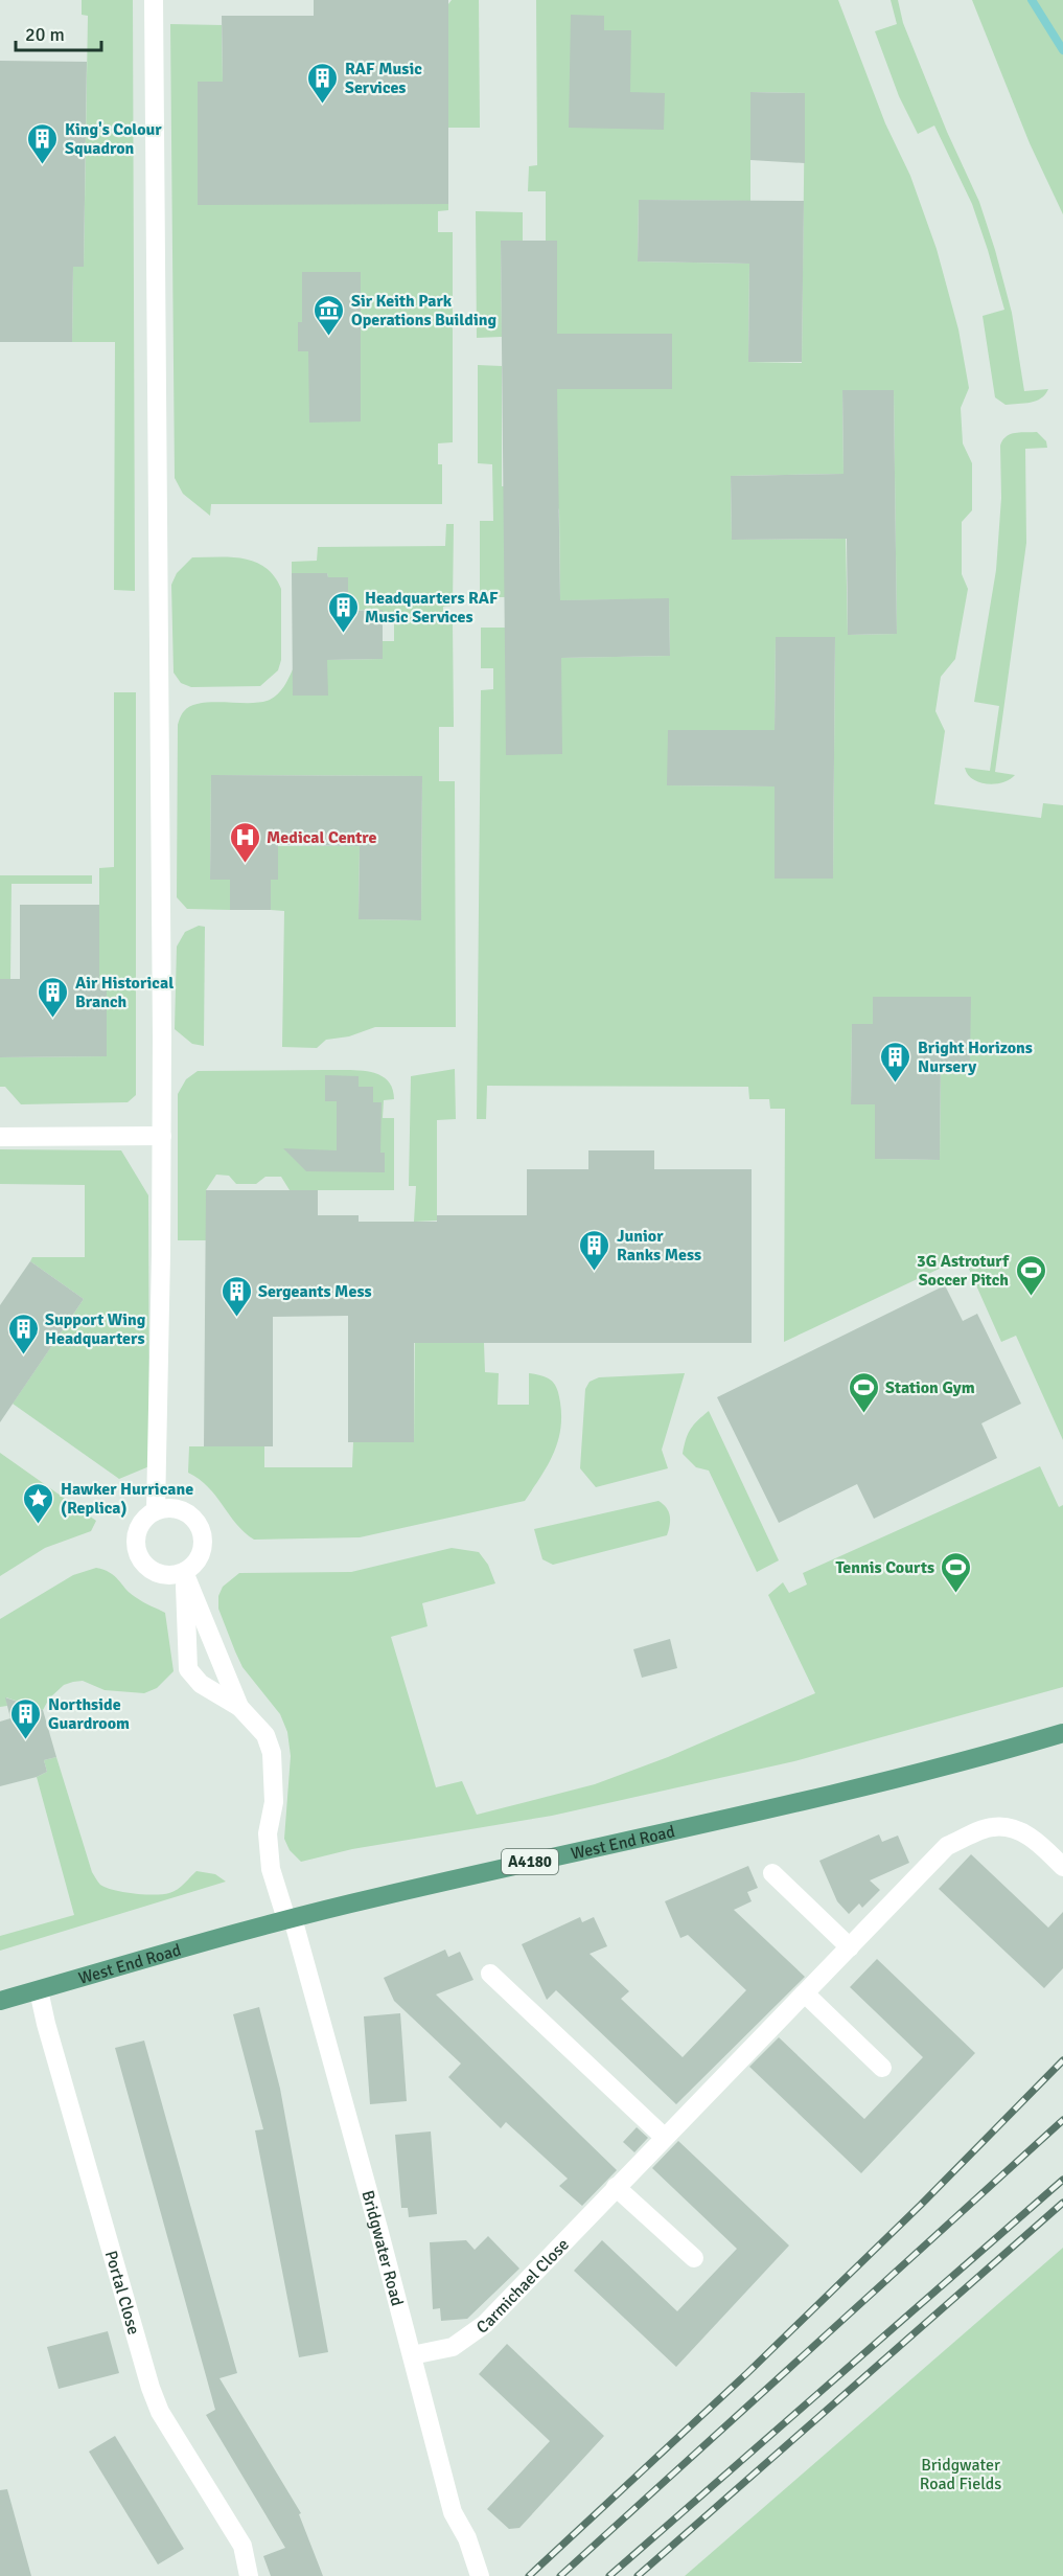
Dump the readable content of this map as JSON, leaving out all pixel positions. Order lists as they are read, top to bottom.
{
  "streets": {
    "main road": ["West End Road", "A4180"],
    "street": ["Bridgwater Road", "Carmichael Close", "Portal Close"]
  },
  "crossings": [
    ["West End Road", "Bridgwater Road"],
    ["West End Road", "Portal Close"],
    ["Bridgwater Road", "Carmichael Close"]
  ],
  "parks": ["Bridgwater Road Fields"],
  "places": {
    "building": [
      "RAF Music Services",
      "King's Colour Squadron",
      "Headquarters RAF Music Services",
      "Air Historical Branch",
      "Bright Horizons Nursery",
      "Junior Ranks Mess",
      "Sergeants Mess",
      "Support Wing Headquarters",
      "Northside Guardroom"
    ],
    "museum": ["Sir Keith Park Operations Building"],
    "hospital": ["Medical Centre"],
    "sports": ["3G Astroturf Soccer Pitch", "Station Gym", "Tennis Courts"],
    "place": ["Hawker Hurricane (Replica)"]
  },
  "scale_bar": "20 m"
}
